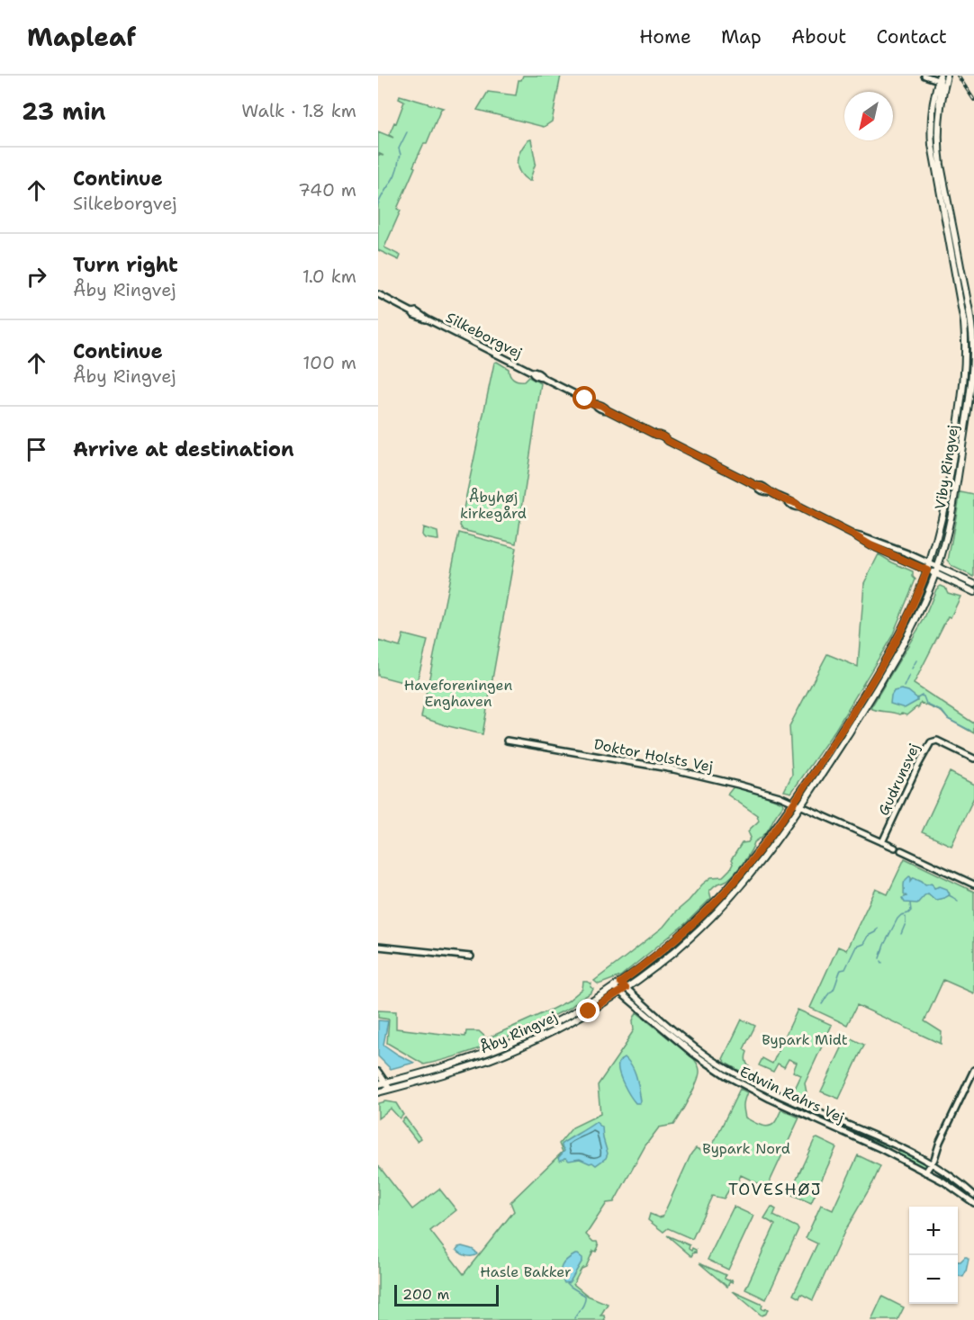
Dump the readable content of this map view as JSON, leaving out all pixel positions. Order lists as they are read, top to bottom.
{
  "streets": {
    "main road": ["Silkeborgvej", "Viby Ringvej", "Åby Ringvej"],
    "street": ["Doktor Holsts Vej", "Gudrunsvej", "Edwin Rahrs Vej"]
  },
  "crossings": [
    ["Silkeborgvej", "Viby Ringvej"],
    ["Silkeborgvej", "Åby Ringvej"],
    ["Viby Ringvej", "Åby Ringvej"],
    ["Doktor Holsts Vej", "Gudrunsvej"],
    ["Doktor Holsts Vej", "Åby Ringvej"],
    ["Åby Ringvej", "Edwin Rahrs Vej"]
  ],
  "districts": ["TOVESHØJ"],
  "parks": [
    "Åbyhøj kirkegård",
    "Haveforeningen Enghaven",
    "Bypark Midt",
    "Bypark Nord",
    "Hasle Bakker"
  ],
  "scale_bar": "200 m",
  "north": "bottom left",
  "page": {
    "header": "Mapleaf",
    "nav": [
      "Home",
      "Map",
      "About",
      "Contact"
    ],
    "heading": ["23 min", "Walk · 1.8 km"],
    "list": [
      ["Continue", "Silkeborgvej", "740 m"],
      ["Turn right", "Åby Ringvej", "1.0 km"],
      ["Continue", "Åby Ringvej", "100 m"],
      "Arrive at destination"
    ],
    "map_buttons": ["+", "−"],
    "scale": "200 m"
  }
}
